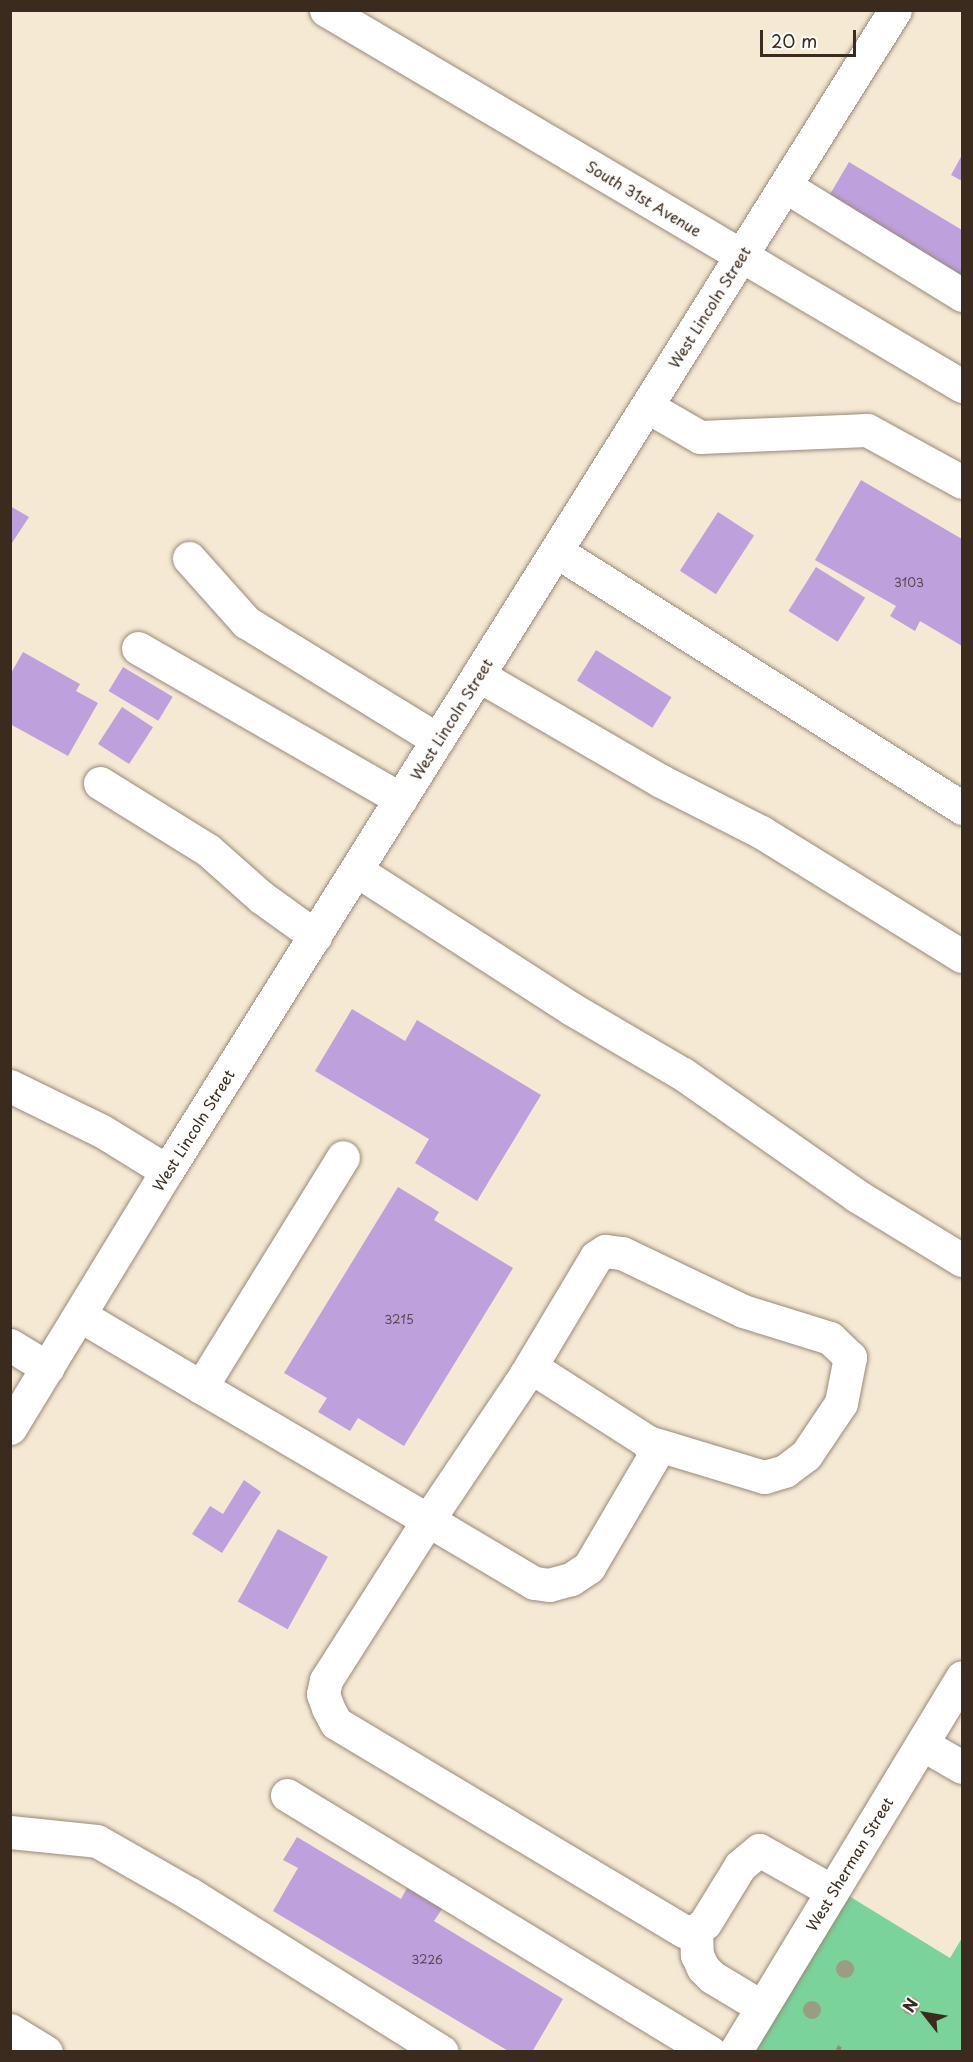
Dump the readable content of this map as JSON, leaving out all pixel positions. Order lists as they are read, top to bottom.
{
  "streets": {
    "street": ["South 31st Avenue", "West Lincoln Street", "West Sherman Street"]
  },
  "crossings": [
    ["South 31st Avenue", "West Lincoln Street"]
  ],
  "house_numbers": ["3103", "3215", "3226"],
  "scale_bar": "20 m",
  "north": "top left"
}
